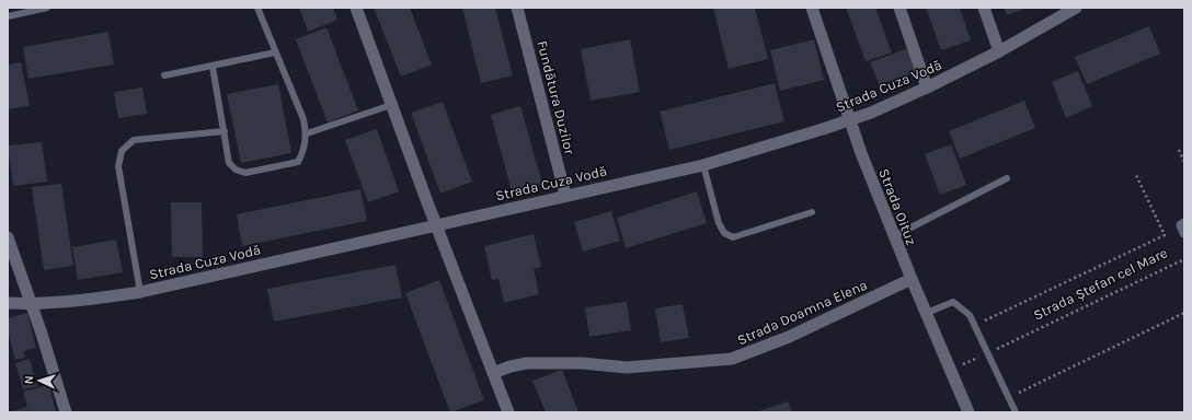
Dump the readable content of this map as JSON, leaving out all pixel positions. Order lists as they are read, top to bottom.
{
  "streets": {
    "street": [
      "Strada Cuza Vodă",
      "Fundătura Duzilor",
      "Strada Oituz",
      "Strada Doamna Elena"
    ],
    "path": ["Strada Ștefan cel Mare"]
  },
  "crossings": [
    ["Strada Cuza Vodă", "Fundătura Duzilor"],
    ["Strada Cuza Vodă", "Strada Oituz"],
    ["Strada Oituz", "Strada Doamna Elena"]
  ],
  "north": "left"
}
